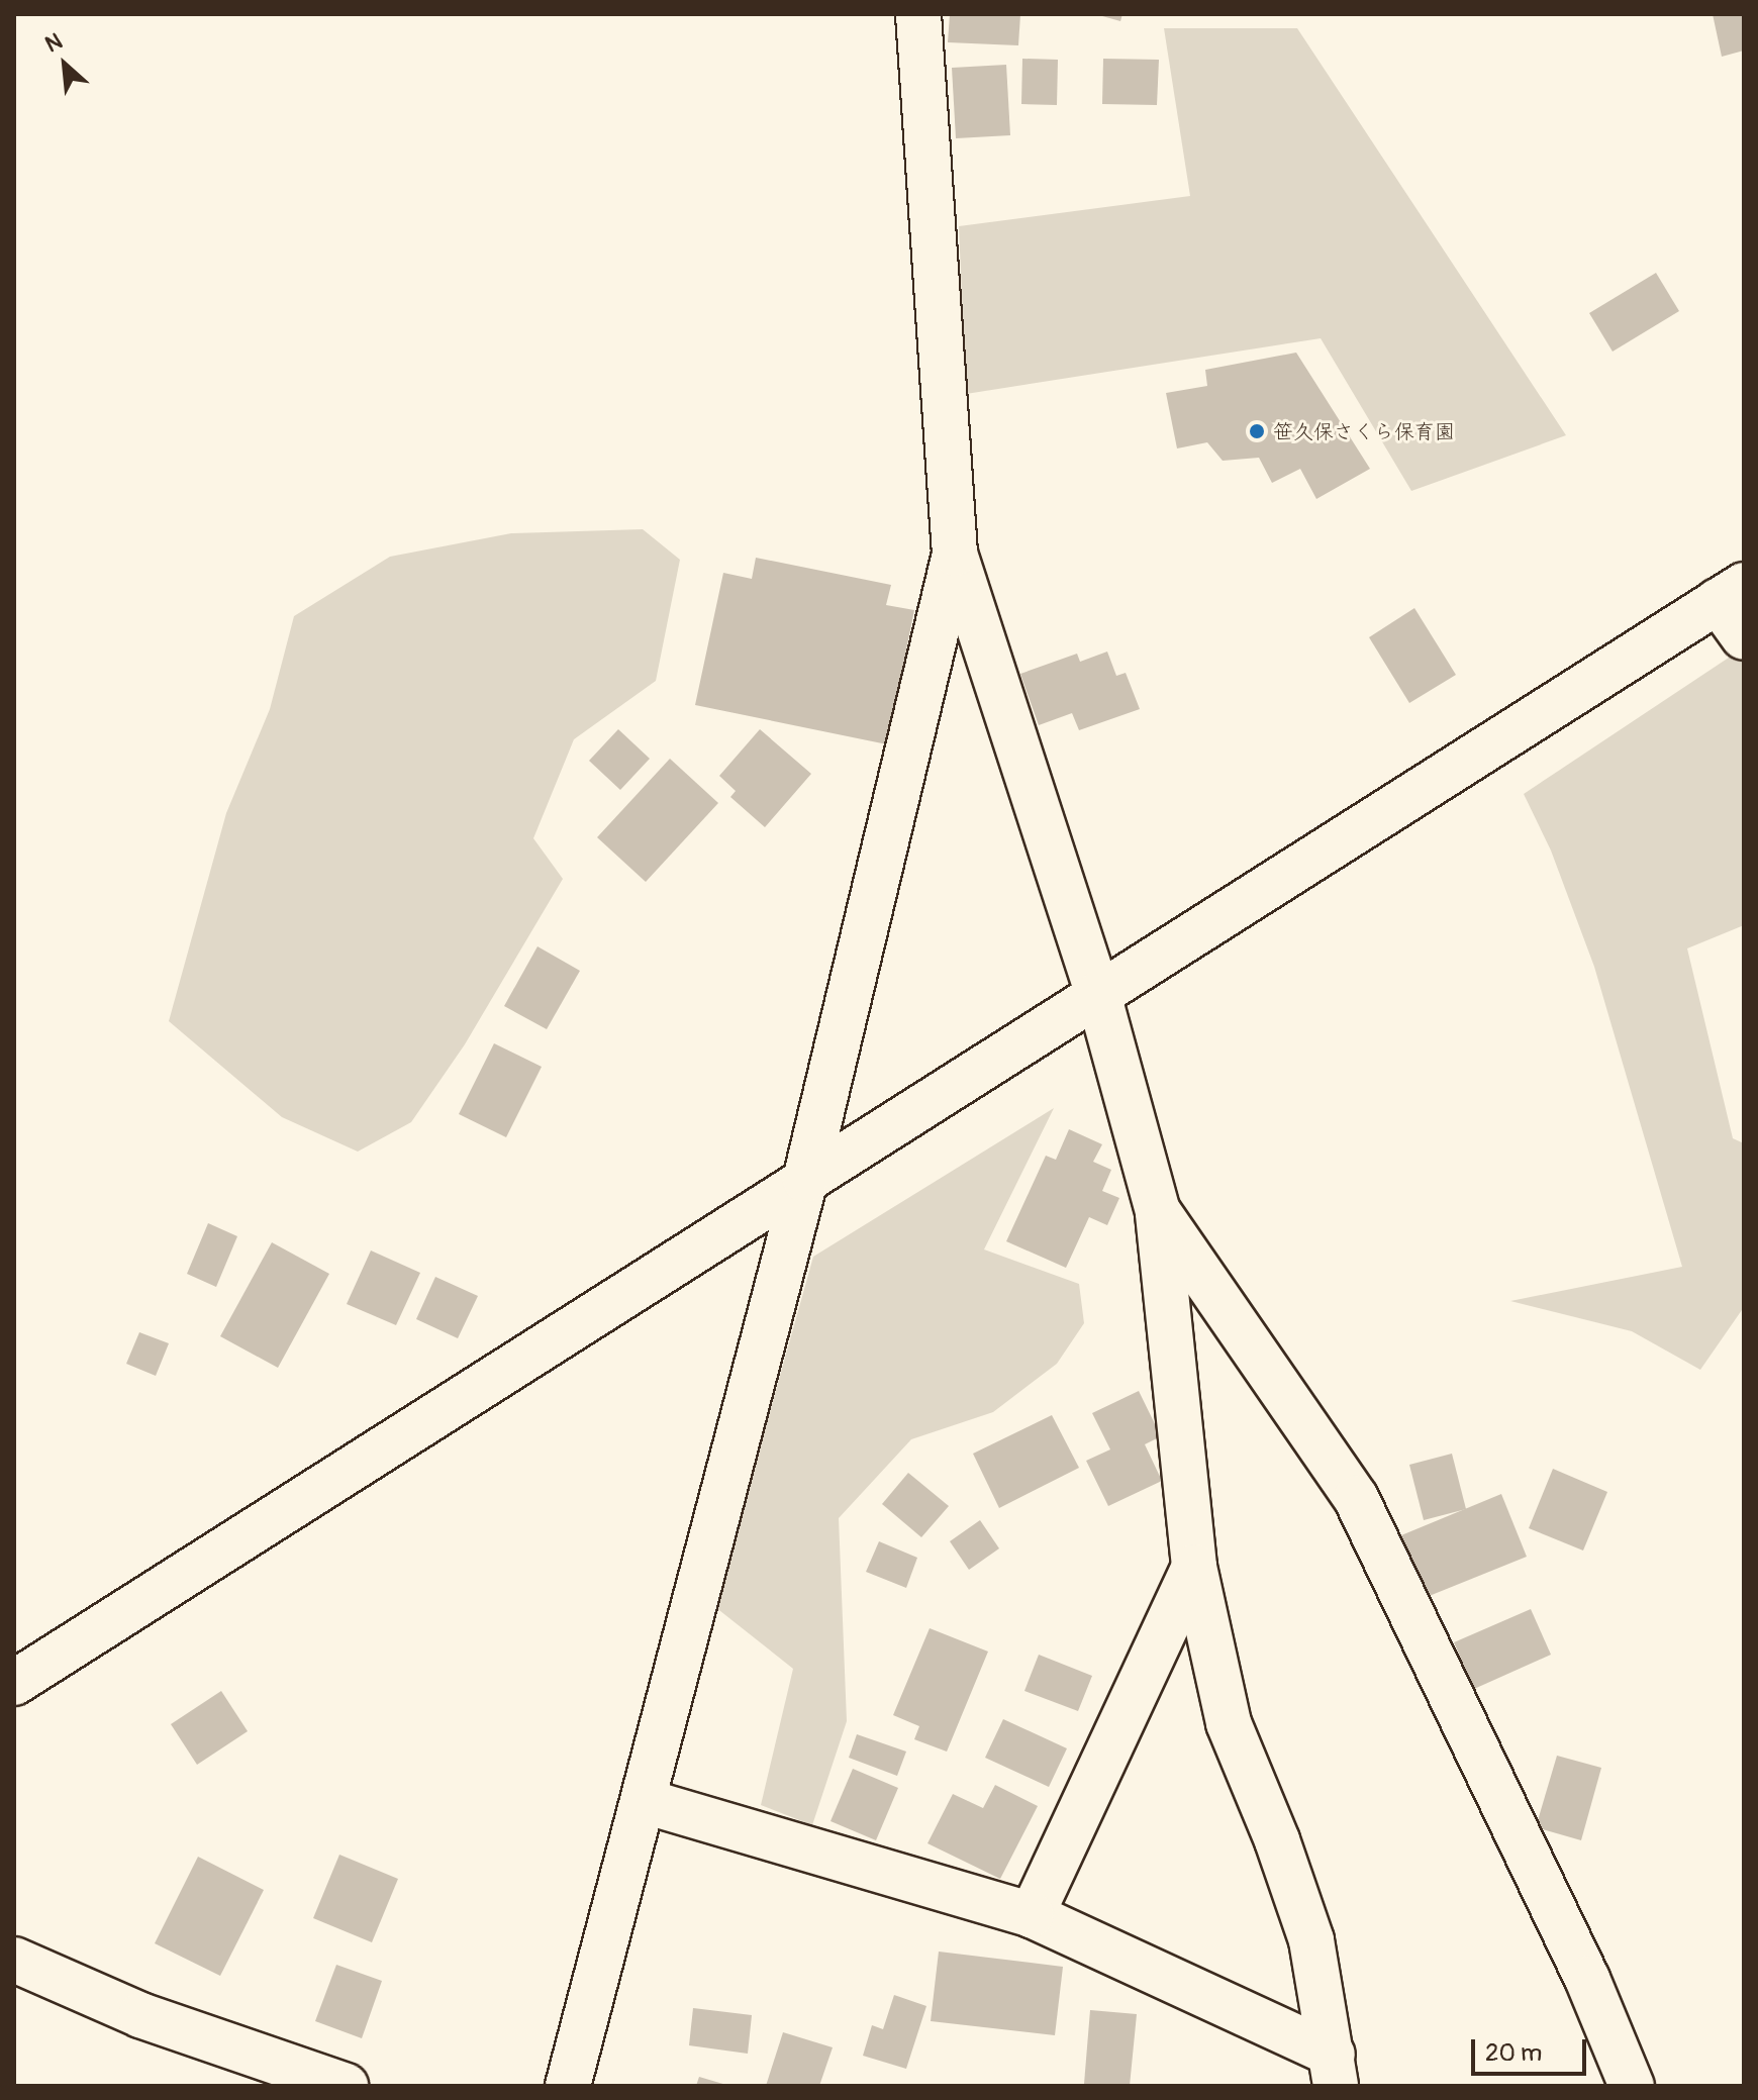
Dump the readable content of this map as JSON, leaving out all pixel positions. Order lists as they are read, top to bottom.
{
  "places": ["笹久保さくら保育園"],
  "scale_bar": "20 m",
  "north": "top left"
}
